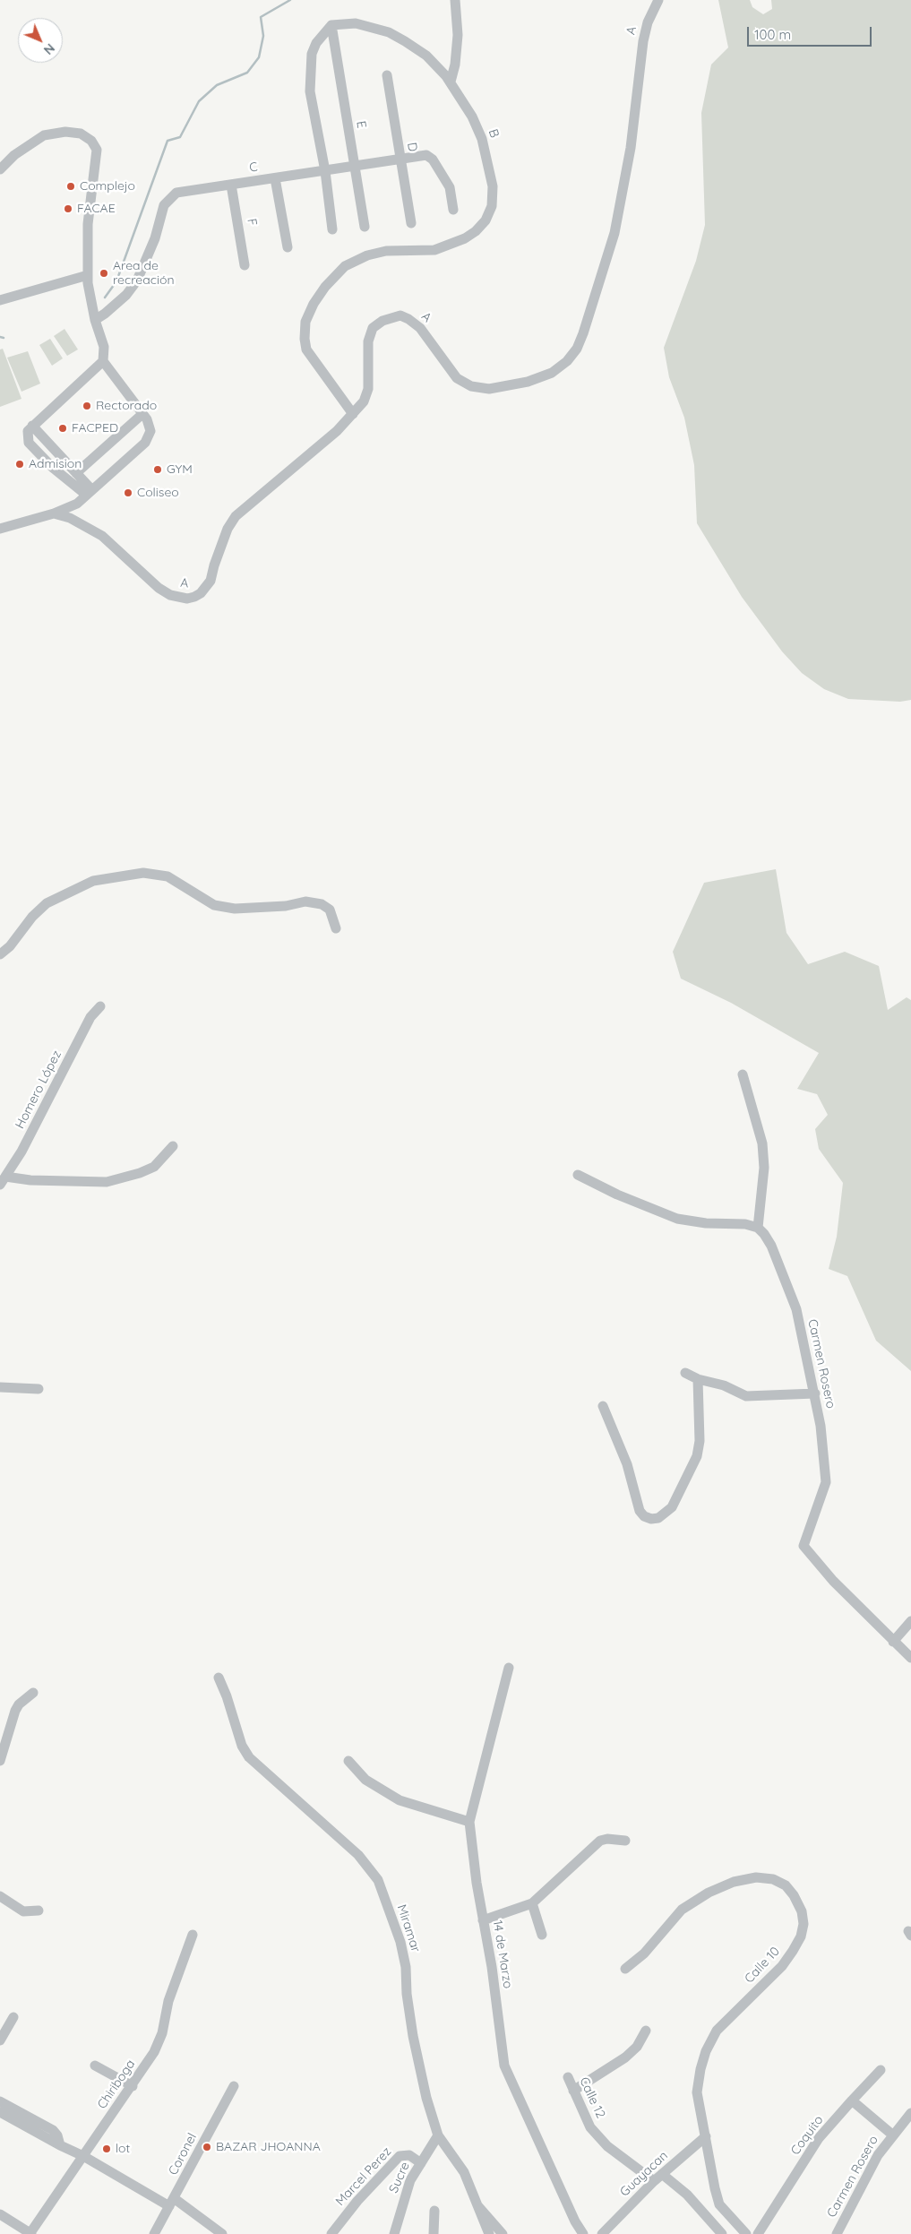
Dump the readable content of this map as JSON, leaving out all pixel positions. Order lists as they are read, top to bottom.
{
  "streets": {
    "street": [
      "A",
      "E",
      "B",
      "D",
      "C",
      "F",
      "Homero López",
      "Carmen Rosero",
      "Miramar",
      "14 de Marzo",
      "Calle 10",
      "Chiriboga",
      "Calle 12",
      "Coquito",
      "Coronel",
      "Guayacan",
      "Marcel Perez",
      "Sucre"
    ]
  },
  "crossings": [
    ["A", "B"],
    ["E", "B"],
    ["E", "C"],
    ["D", "C"],
    ["C", "F"],
    ["Miramar", "Sucre"],
    ["Calle 10", "Guayacan"],
    ["Calle 12", "Guayacan"],
    ["Marcel Perez", "Sucre"]
  ],
  "places": [
    "Complejo",
    "FACAE",
    "Area de recreación",
    "Rectorado",
    "FACPED",
    "Admision",
    "GYM",
    "Coliseo",
    "BAZAR JHOANNA",
    "lot"
  ],
  "scale_bar": "100 m",
  "north": "bottom right"
}
